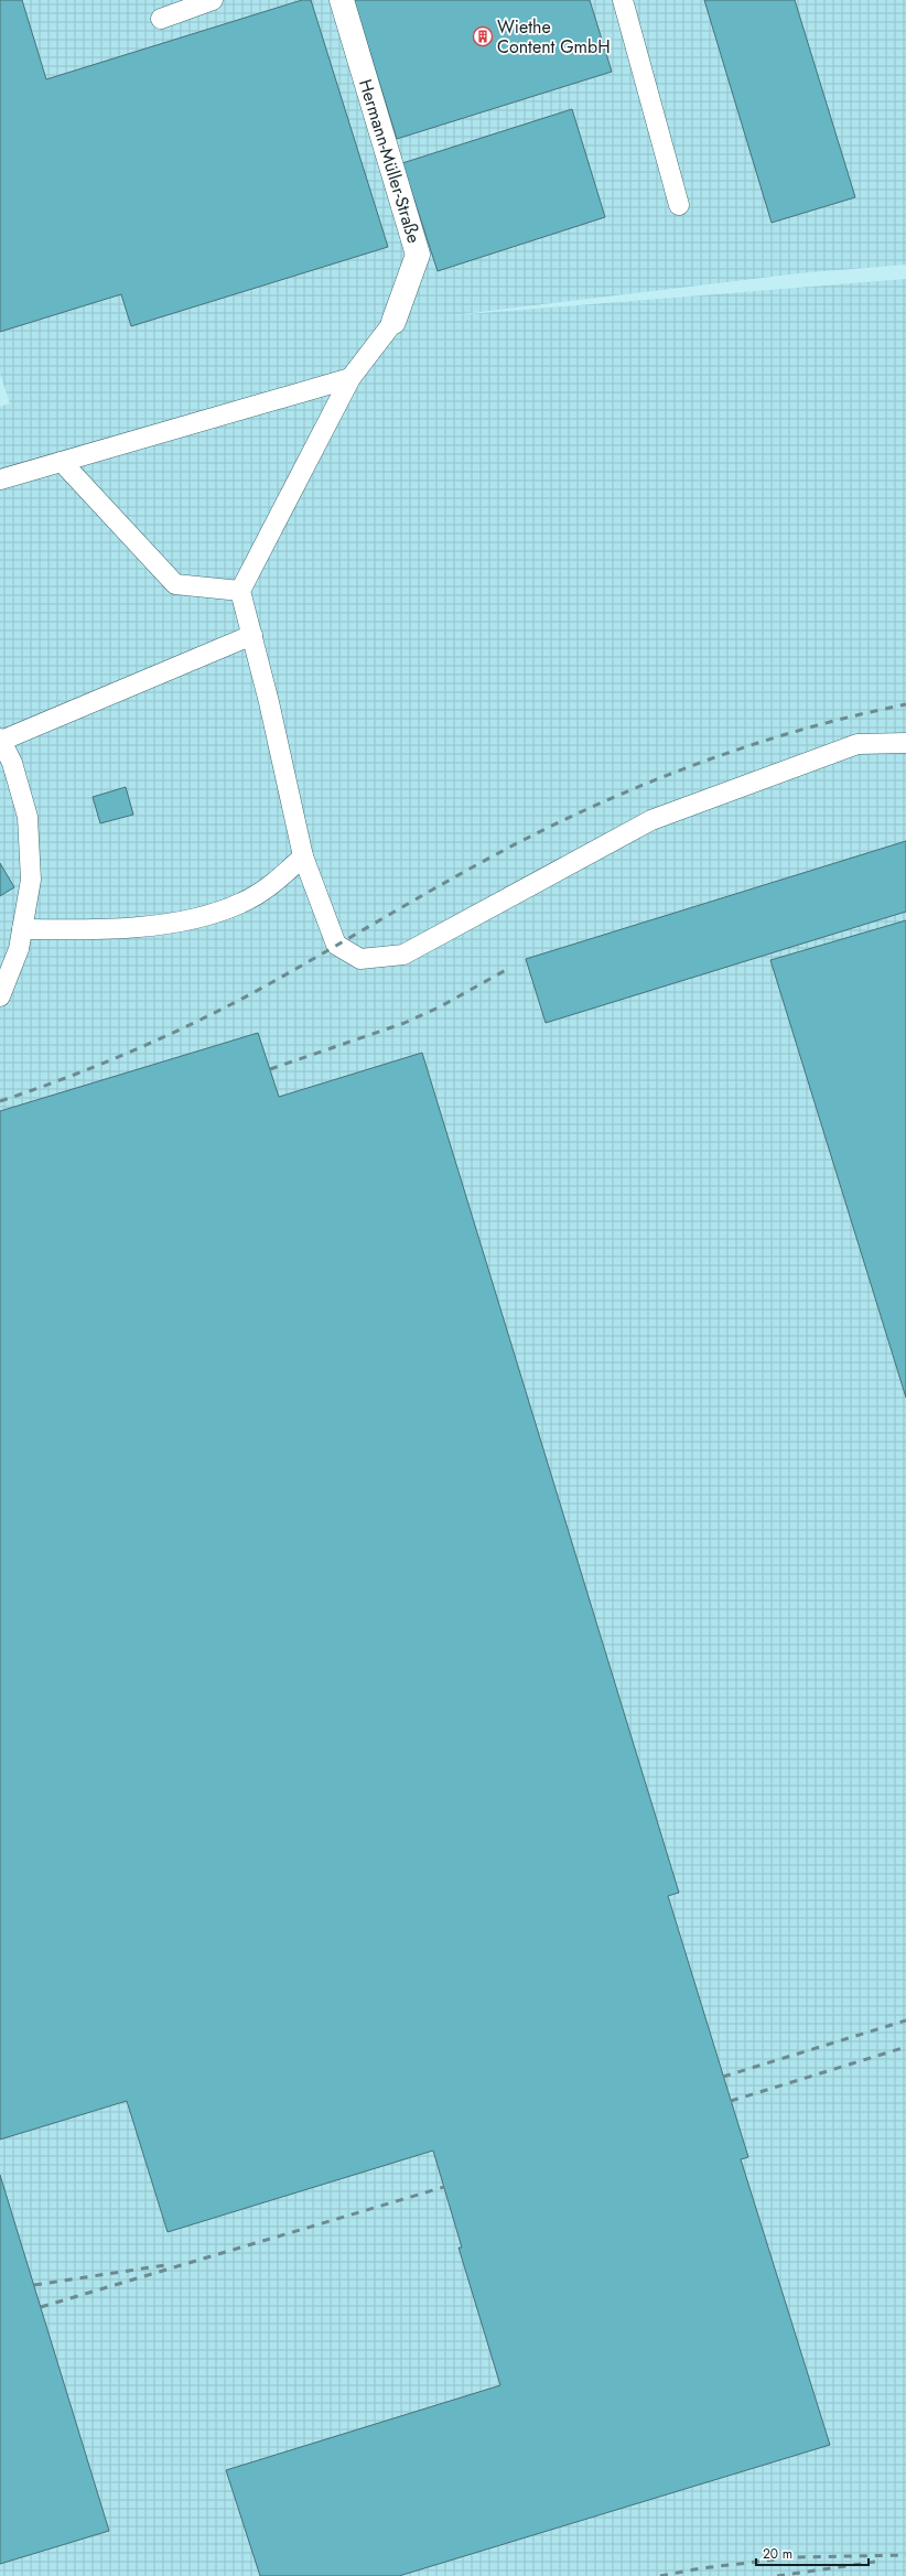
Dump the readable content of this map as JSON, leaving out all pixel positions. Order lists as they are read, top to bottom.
{
  "streets": {
    "street": ["Hermann-Müller-Straße"]
  },
  "places": {
    "building": ["Wiethe Content GmbH"]
  },
  "scale_bar": "20 m"
}
